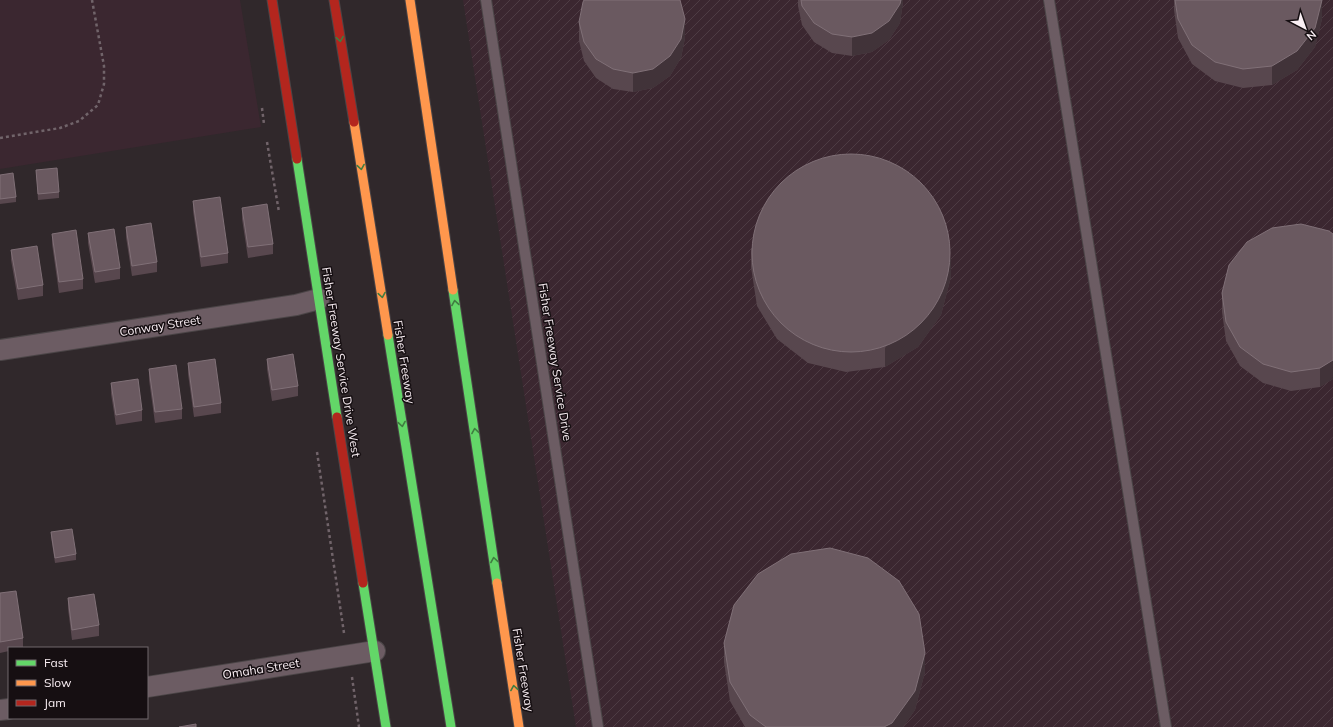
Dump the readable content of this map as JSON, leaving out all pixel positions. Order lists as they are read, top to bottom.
{
  "streets": {
    "main road": ["Fisher Freeway Service Drive West", "Fisher Freeway"],
    "street": ["Conway Street", "Omaha Street"],
    "lane": ["Fisher Freeway Service Drive"]
  },
  "crossings": [
    ["Conway Street", "Fisher Freeway Service Drive West"],
    ["Fisher Freeway Service Drive West", "Omaha Street"]
  ],
  "legend": ["Fast", "Slow", "Jam"],
  "north": "bottom right"
}
